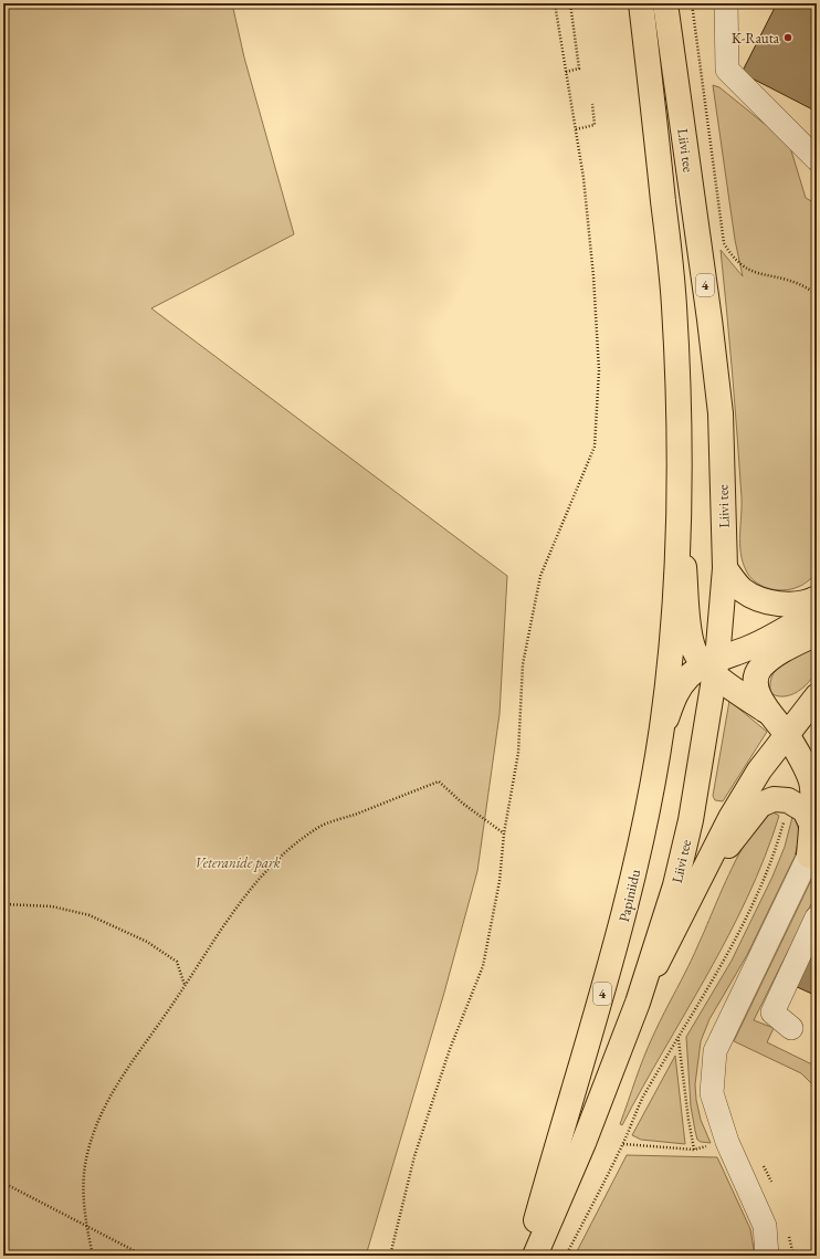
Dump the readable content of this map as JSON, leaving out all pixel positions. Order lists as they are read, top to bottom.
{
  "streets": {
    "main road": ["Liivi tee", "4", "Papiniidu"]
  },
  "crossings": [
    ["Liivi tee", "4"],
    ["Liivi tee", "Papiniidu"]
  ],
  "parks": ["Veteranide park"],
  "places": ["K-Rauta"]
}
